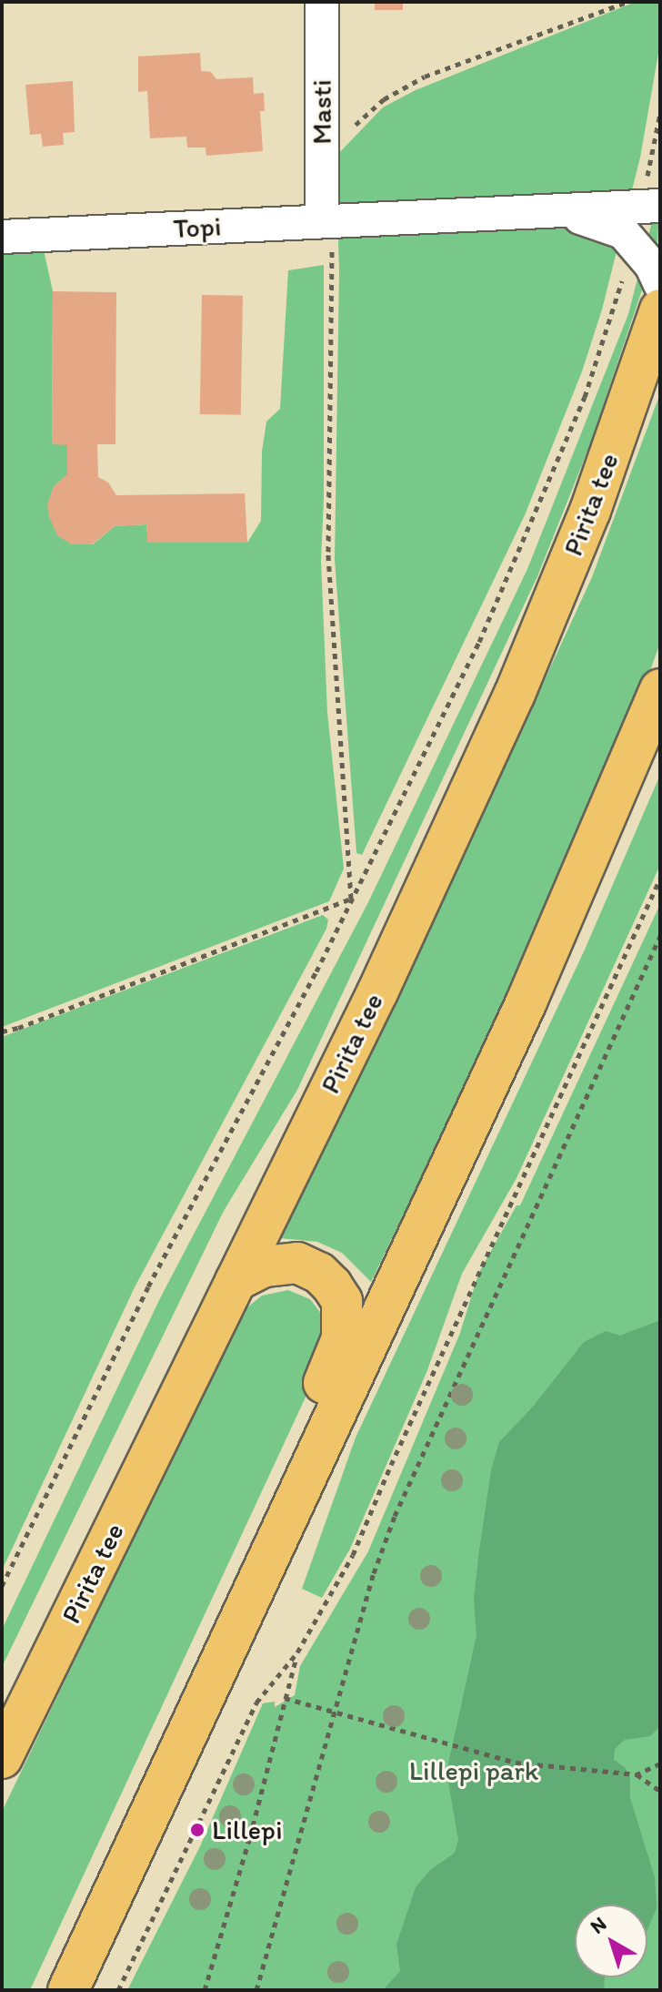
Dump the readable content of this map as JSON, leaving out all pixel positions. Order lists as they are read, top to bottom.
{
  "streets": {
    "main road": ["Pirita tee"],
    "street": ["Masti", "Topi"]
  },
  "crossings": [
    ["Masti", "Topi"]
  ],
  "parks": ["Lillepi park"],
  "places": ["Lillepi"],
  "north": "top left"
}
